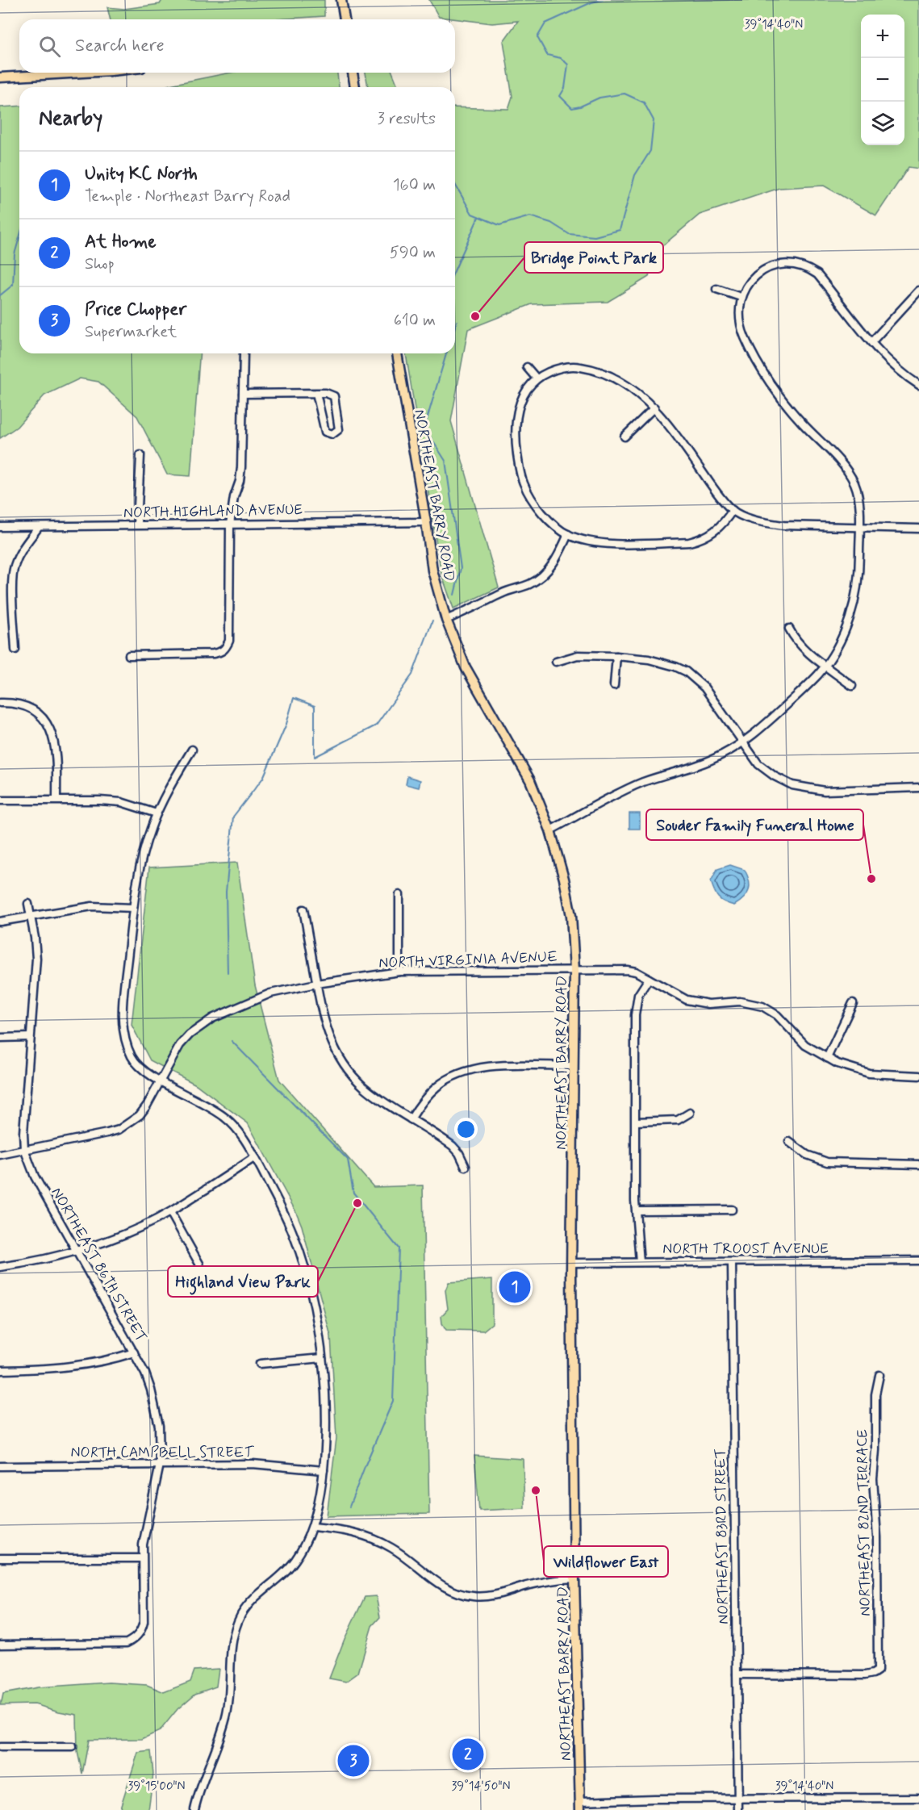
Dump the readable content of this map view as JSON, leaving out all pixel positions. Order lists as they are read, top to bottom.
{
  "streets": {
    "main road": ["NORTHEAST BARRY ROAD"],
    "street": [
      "NORTH HIGHLAND AVENUE",
      "NORTH VIRGINIA AVENUE",
      "NORTH TROOST AVENUE",
      "NORTHEAST 86TH STREET",
      "NORTH CAMPBELL STREET",
      "NORTHEAST 82ND TERRACE",
      "NORTHEAST 83RD STREET"
    ]
  },
  "crossings": [
    ["NORTHEAST BARRY ROAD", "NORTH HIGHLAND AVENUE"],
    ["NORTHEAST BARRY ROAD", "NORTH VIRGINIA AVENUE"],
    ["NORTHEAST BARRY ROAD", "NORTH TROOST AVENUE"],
    ["NORTH VIRGINIA AVENUE", "NORTHEAST 86TH STREET"],
    ["NORTH TROOST AVENUE", "NORTHEAST 83RD STREET"],
    ["NORTHEAST 86TH STREET", "NORTH CAMPBELL STREET"],
    ["NORTHEAST 82ND TERRACE", "NORTHEAST 83RD STREET"]
  ],
  "places": [
    "Bridge Point Park",
    "Souder Family Funeral Home",
    "Highland View Park",
    "Wildflower East"
  ],
  "page": {
    "map_buttons": ["+", "−"],
    "search": "Search here",
    "heading": ["Nearby", "3 results"],
    "list": [
      {
        "mark": "1",
        "name": "Unity KC North",
        "note": "Temple · Northeast Barry Road",
        "value": "160 m"
      },
      {
        "mark": "2",
        "name": "At Home",
        "note": "Shop",
        "value": "590 m"
      },
      {
        "mark": "3",
        "name": "Price Chopper",
        "note": "Supermarket",
        "value": "610 m"
      }
    ],
    "pins": ["1", "2", "3"]
  },
  "coordinates": ["39°14'40\"N", "39°15'00\"N", "39°14'50\"N"]
}
